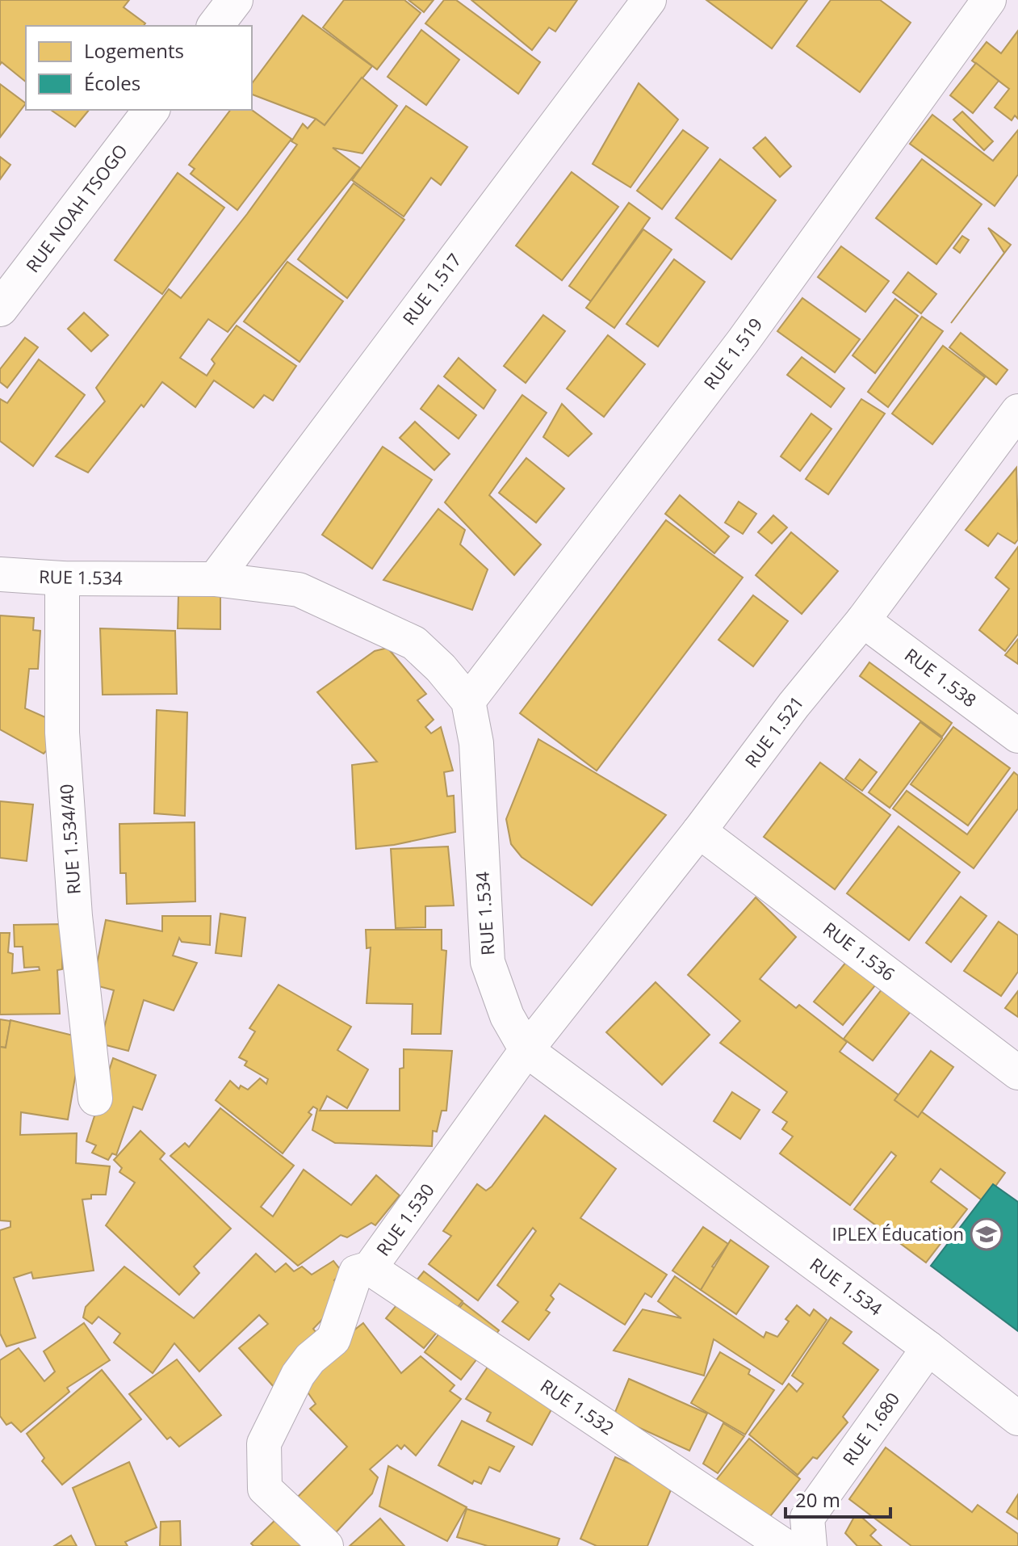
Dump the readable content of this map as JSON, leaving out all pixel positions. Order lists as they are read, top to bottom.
{
  "streets": {
    "main road": ["RUE NOAH TSOGO"],
    "street": [
      "RUE 1.517",
      "RUE 1.519",
      "RUE 1.534",
      "RUE 1.538",
      "RUE 1.521",
      "RUE 1.534/40",
      "RUE 1.536",
      "RUE 1.530",
      "RUE 1.532",
      "RUE 1.680"
    ]
  },
  "crossings": [
    ["RUE 1.517", "RUE 1.534"],
    ["RUE 1.519", "RUE 1.534"],
    ["RUE 1.534", "RUE 1.521"],
    ["RUE 1.534", "RUE 1.534/40"],
    ["RUE 1.534", "RUE 1.530"],
    ["RUE 1.534", "RUE 1.680"],
    ["RUE 1.538", "RUE 1.521"],
    ["RUE 1.521", "RUE 1.536"],
    ["RUE 1.521", "RUE 1.530"],
    ["RUE 1.530", "RUE 1.532"]
  ],
  "places": {
    "school or university": ["IPLEX Éducation"]
  },
  "legend": ["Logements", "Écoles"],
  "scale_bar": "20 m"
}
